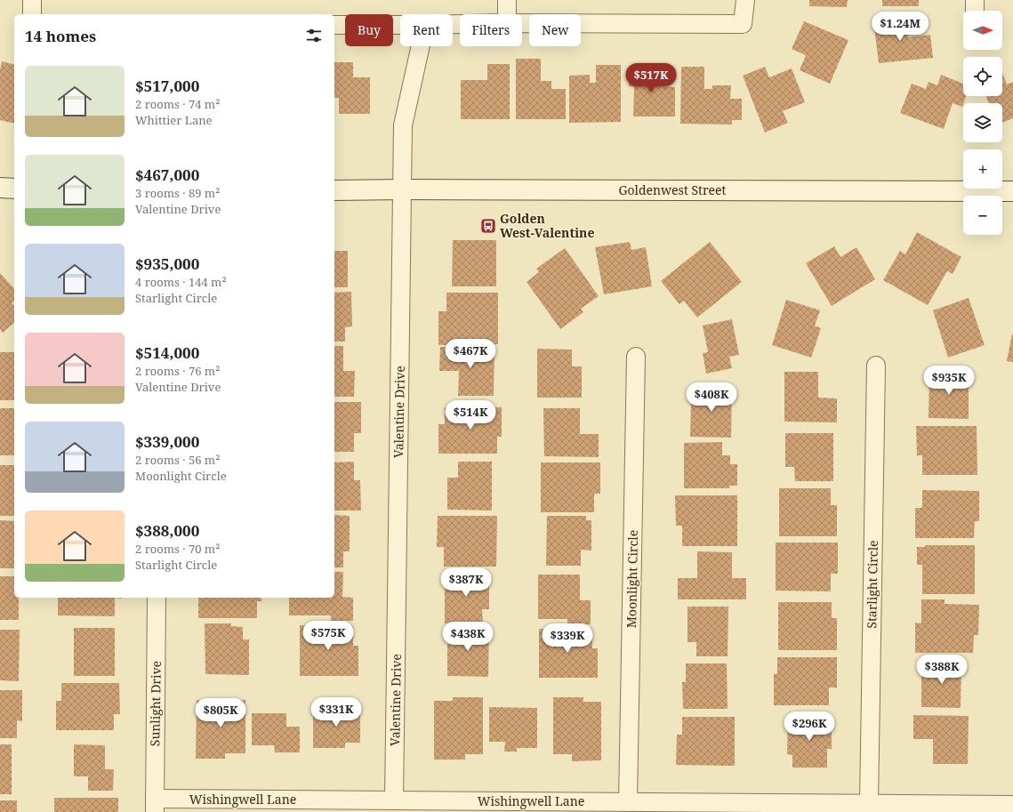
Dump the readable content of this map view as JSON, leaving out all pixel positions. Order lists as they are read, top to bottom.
{
  "streets": {
    "main road": ["Goldenwest Street"],
    "street": [
      "Valentine Drive",
      "Moonlight Circle",
      "Starlight Circle",
      "Sunlight Drive",
      "Wishingwell Lane"
    ]
  },
  "crossings": [
    ["Goldenwest Street", "Valentine Drive"],
    ["Valentine Drive", "Wishingwell Lane"],
    ["Moonlight Circle", "Wishingwell Lane"],
    ["Starlight Circle", "Wishingwell Lane"],
    ["Sunlight Drive", "Wishingwell Lane"]
  ],
  "places": {
    "bus stop": ["Golden West-Valentine"]
  },
  "north": "right",
  "page": {
    "map_buttons": ["+", "−"],
    "price": [
      "$1.24M",
      "$517K",
      "$467K",
      "$935K",
      "$408K",
      "$514K",
      "$387K",
      "$575K",
      "$438K",
      "$339K",
      "$388K",
      "$331K",
      "$805K",
      "$296K"
    ],
    "chip": [
      "Buy",
      "Rent",
      "Filters",
      "New"
    ],
    "heading": "14 homes",
    "list": [
      {
        "name": "$517,000",
        "note": "2 rooms · 74 m² · Whittier Lane"
      },
      {
        "name": "$467,000",
        "note": "3 rooms · 89 m² · Valentine Drive"
      },
      {
        "name": "$935,000",
        "note": "4 rooms · 144 m² · Starlight Circle"
      },
      {
        "name": "$514,000",
        "note": "2 rooms · 76 m² · Valentine Drive"
      },
      {
        "name": "$339,000",
        "note": "2 rooms · 56 m² · Moonlight Circle"
      },
      {
        "name": "$388,000",
        "note": "2 rooms · 70 m² · Starlight Circle"
      }
    ]
  }
}
